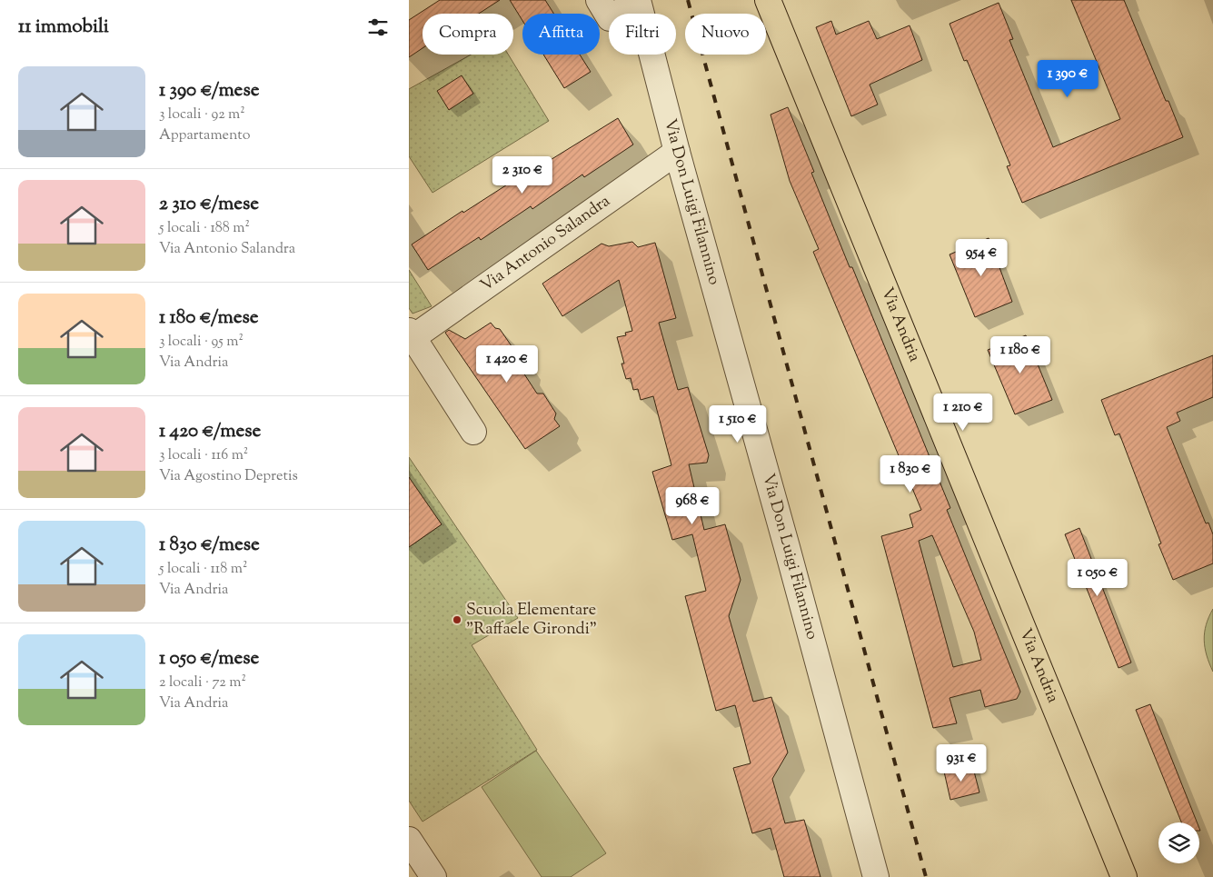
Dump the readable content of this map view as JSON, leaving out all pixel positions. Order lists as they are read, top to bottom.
{
  "streets": {
    "main road": ["Via Andria"],
    "street": ["Via Don Luigi Filannino", "Via Antonio Salandra"]
  },
  "crossings": [
    ["Via Don Luigi Filannino", "Via Antonio Salandra"]
  ],
  "places": ["Scuola Elementare \"Raffaele Girondi\""],
  "page": {
    "heading": "11 immobili",
    "chip": [
      "Compra",
      "Affitta",
      "Filtri",
      "Nuovo"
    ],
    "list": [
      {
        "name": "1 390 €/mese",
        "note": "3 locali · 92 m² · Appartamento"
      },
      {
        "name": "2 310 €/mese",
        "note": "5 locali · 188 m² · Via Antonio Salandra"
      },
      {
        "name": "1 180 €/mese",
        "note": "3 locali · 95 m² · Via Andria"
      },
      {
        "name": "1 420 €/mese",
        "note": "3 locali · 116 m² · Via Agostino Depretis"
      },
      {
        "name": "1 830 €/mese",
        "note": "5 locali · 118 m² · Via Andria"
      },
      {
        "name": "1 050 €/mese",
        "note": "2 locali · 72 m² · Via Andria"
      }
    ],
    "price": [
      "1 390 €",
      "2 310 €",
      "954 €",
      "1 180 €",
      "1 420 €",
      "1 210 €",
      "1 510 €",
      "1 830 €",
      "968 €",
      "1 050 €",
      "931 €"
    ]
  }
}
